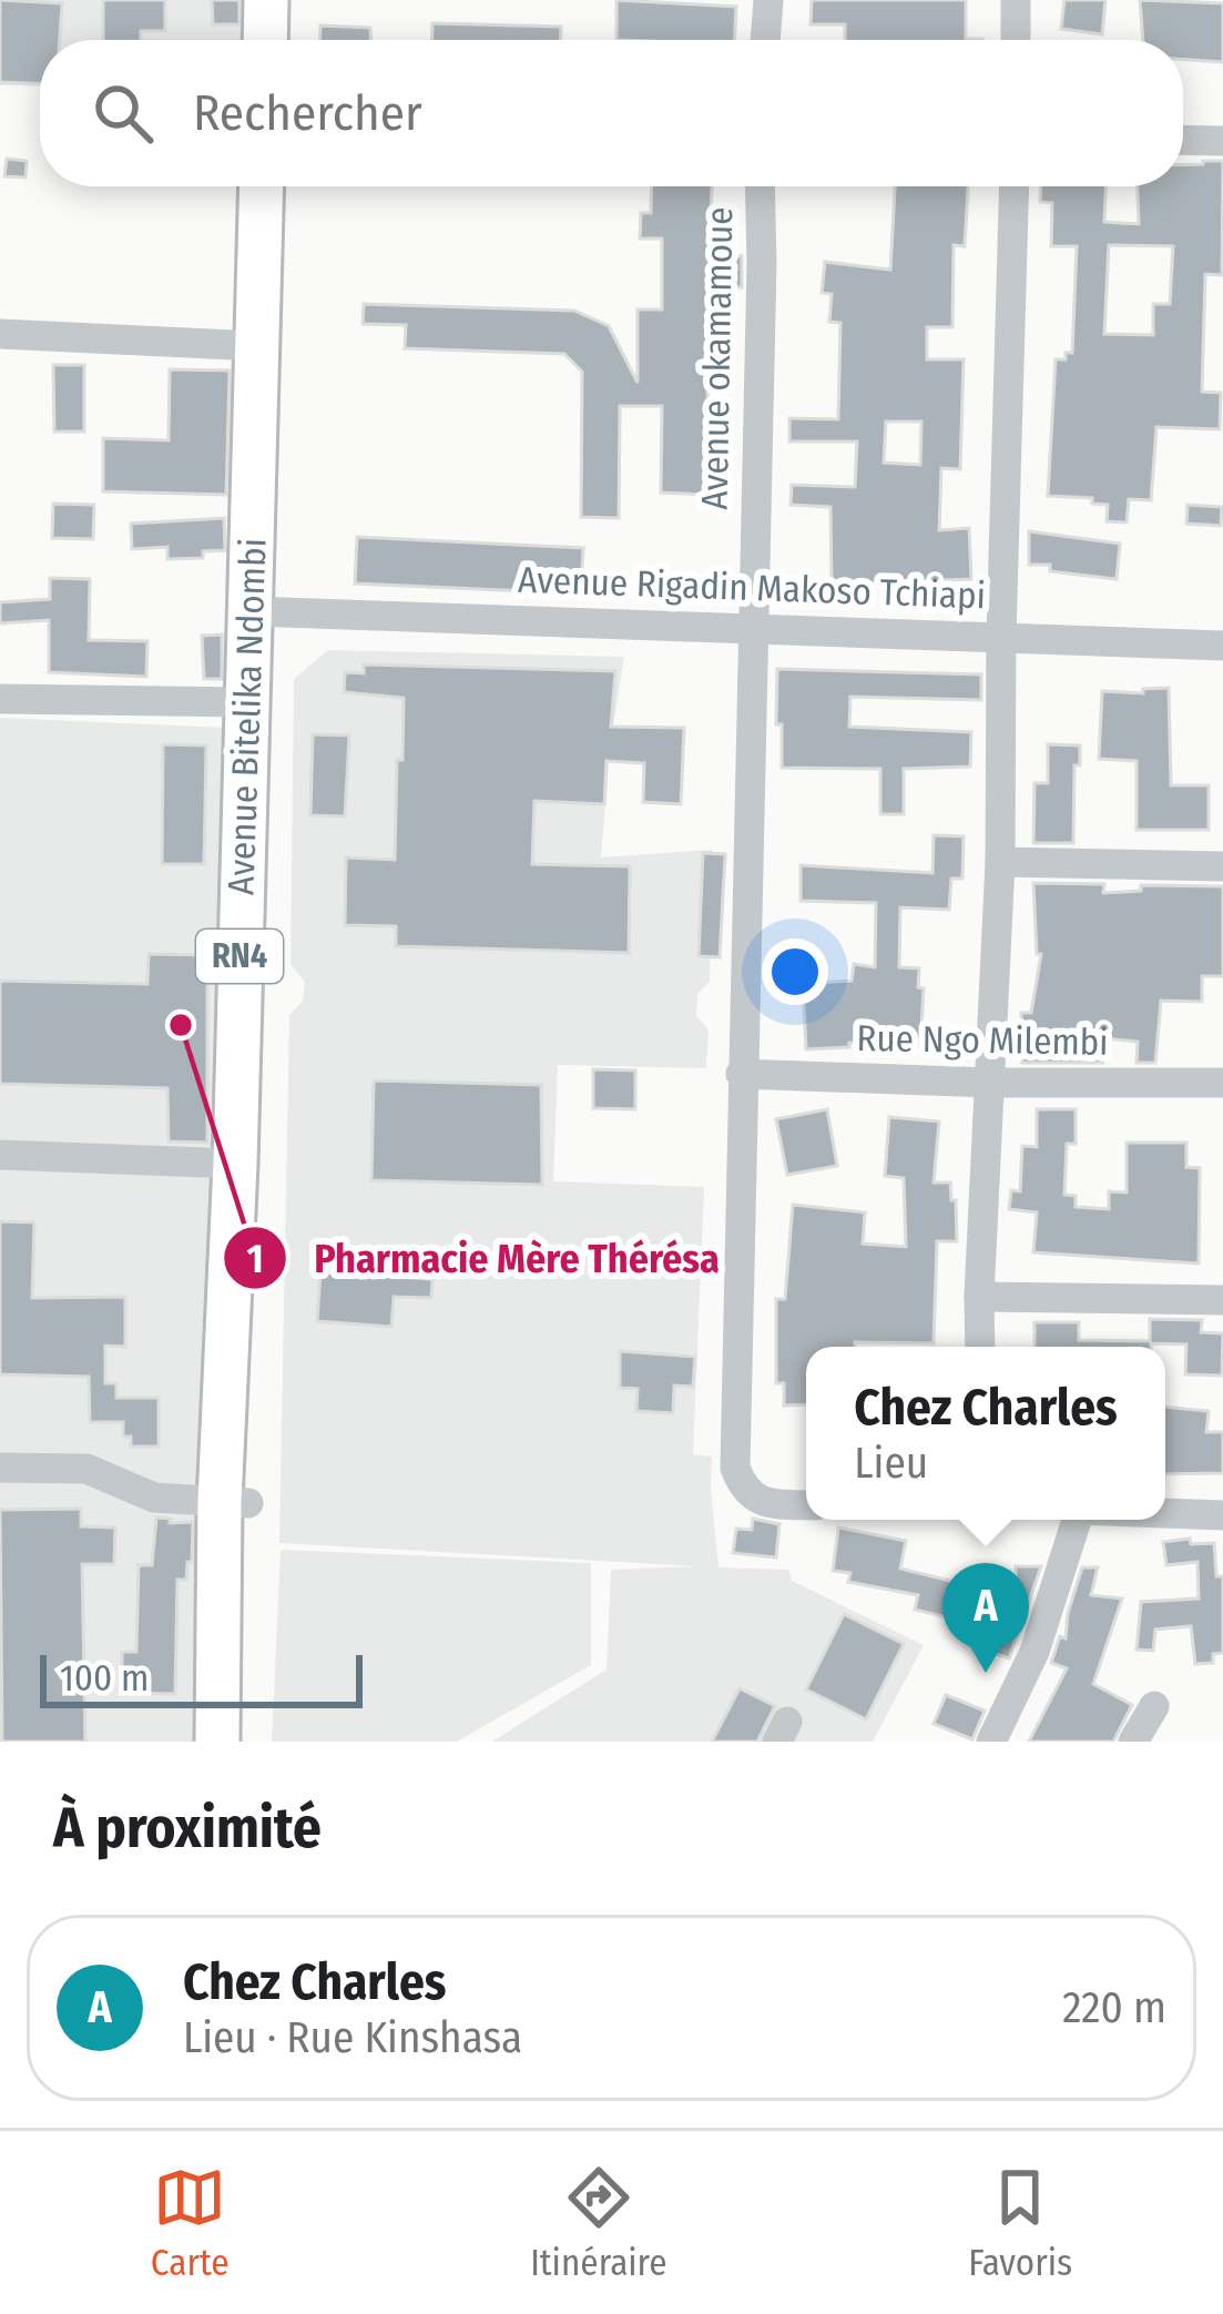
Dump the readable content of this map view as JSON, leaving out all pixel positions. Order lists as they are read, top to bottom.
{
  "streets": {
    "highway": ["Avenue Bitelika Ndombi", "RN4"],
    "street": ["Avenue okamamoue", "Avenue Rigadin Makoso Tchiapi", "Rue Ngo Milembi"]
  },
  "crossings": [
    ["Avenue okamamoue", "Avenue Rigadin Makoso Tchiapi"],
    ["Avenue okamamoue", "Rue Ngo Milembi"],
    ["Avenue Rigadin Makoso Tchiapi", "Avenue Bitelika Ndombi"]
  ],
  "places": ["Pharmacie Mère Thérésa"],
  "scale_bar": "100 m",
  "page": {
    "search": "Rechercher",
    "popup": ["Chez Charles", "Lieu"],
    "pins": "A",
    "scale": "100 m",
    "heading": "À proximité",
    "list": [
      {
        "mark": "A",
        "name": "Chez Charles",
        "note": "Lieu · Rue Kinshasa",
        "value": "220 m"
      }
    ],
    "nav": ["Carte", "Itinéraire", "Favoris"]
  }
}
